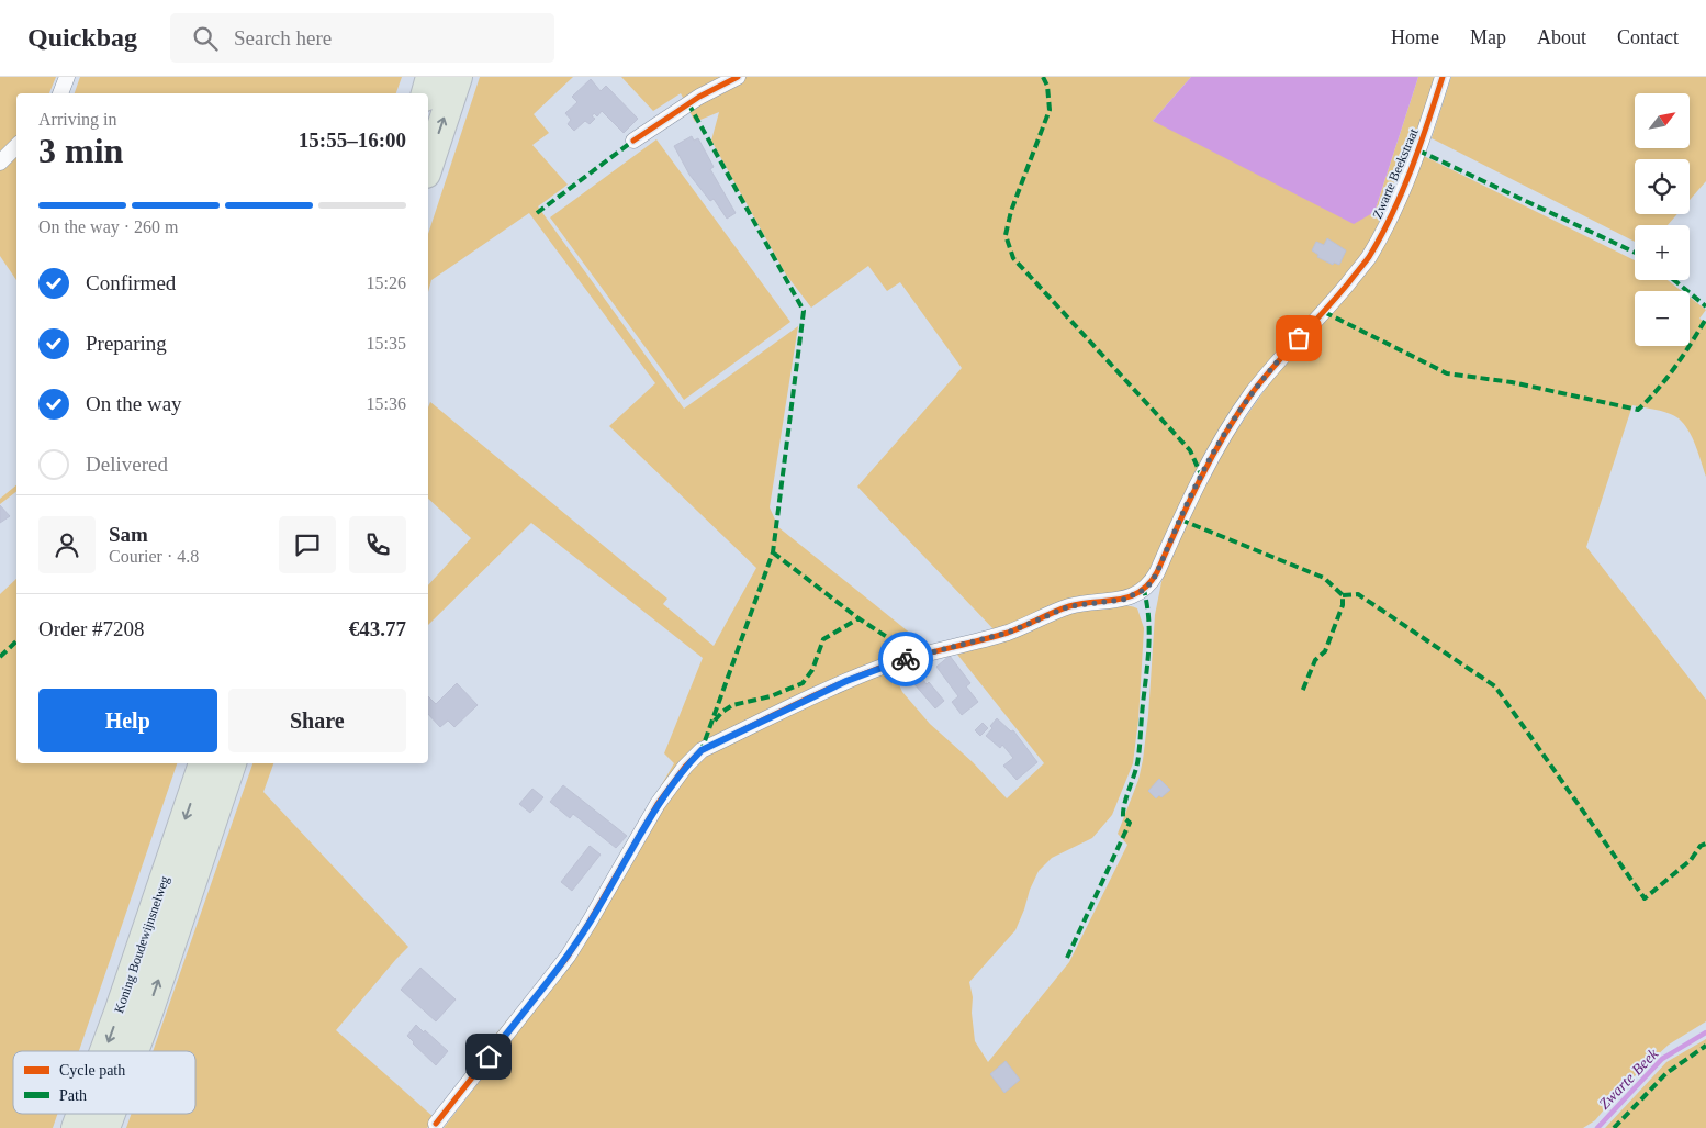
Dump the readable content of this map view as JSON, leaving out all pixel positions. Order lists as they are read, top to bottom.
{
  "streets": {
    "highway": ["Koning Boudewijnsnelweg"],
    "street": ["Zwarte Beekstraat"]
  },
  "water": ["Zwarte Beek"],
  "legend": ["Cycle path", "Path"],
  "north": "top right",
  "page": {
    "header": "Quickbag",
    "search": "Search here",
    "nav": [
      "Home",
      "Map",
      "About",
      "Contact"
    ],
    "map_buttons": ["+", "−"],
    "heading": ["3 min", "Arriving in", "15:55–16:00"],
    "panel": [
      "Sam",
      "Courier · 4.8",
      "Order #7208",
      "€43.77"
    ],
    "bar": "On the way · 260 m",
    "list": [
      ["Confirmed", "15:26"],
      ["Preparing", "15:35"],
      ["On the way", "15:36"],
      "Delivered"
    ],
    "buttons": ["Help", "Share"]
  }
}
